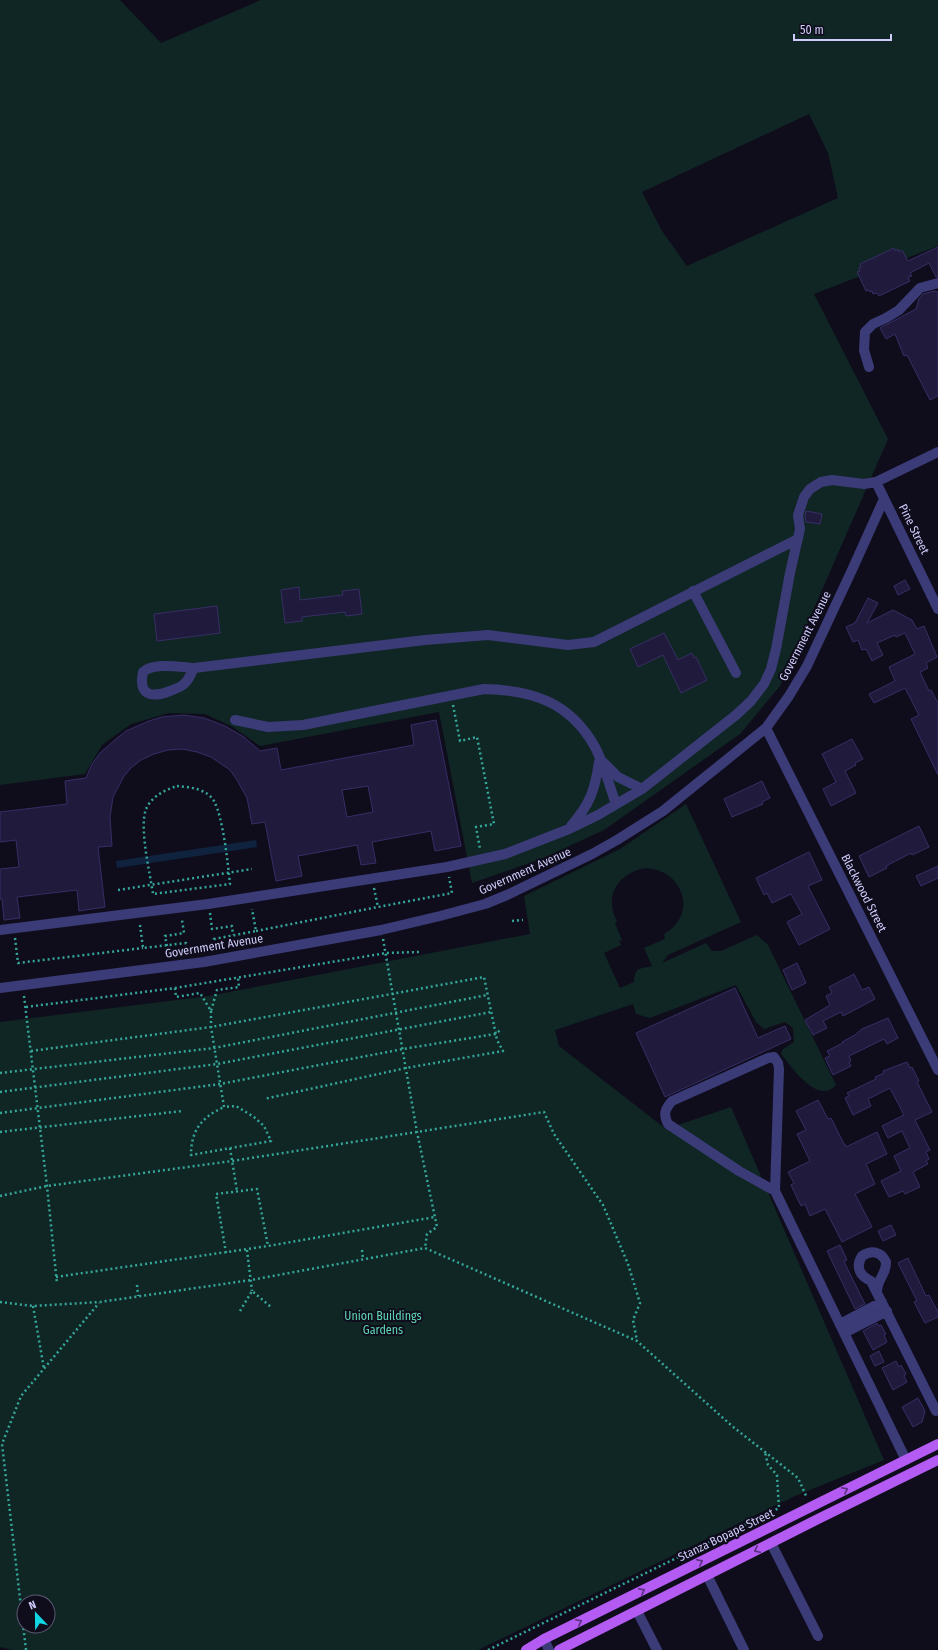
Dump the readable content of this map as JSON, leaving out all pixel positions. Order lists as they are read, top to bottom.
{
  "streets": {
    "main road": ["Stanza Bopape Street"],
    "street": ["Pine Street", "Government Avenue", "Blackwood Street"]
  },
  "crossings": [
    ["Pine Street", "Government Avenue"],
    ["Government Avenue", "Blackwood Street"]
  ],
  "parks": ["Union Buildings Gardens"],
  "scale_bar": "50 m",
  "north": "top"
}
